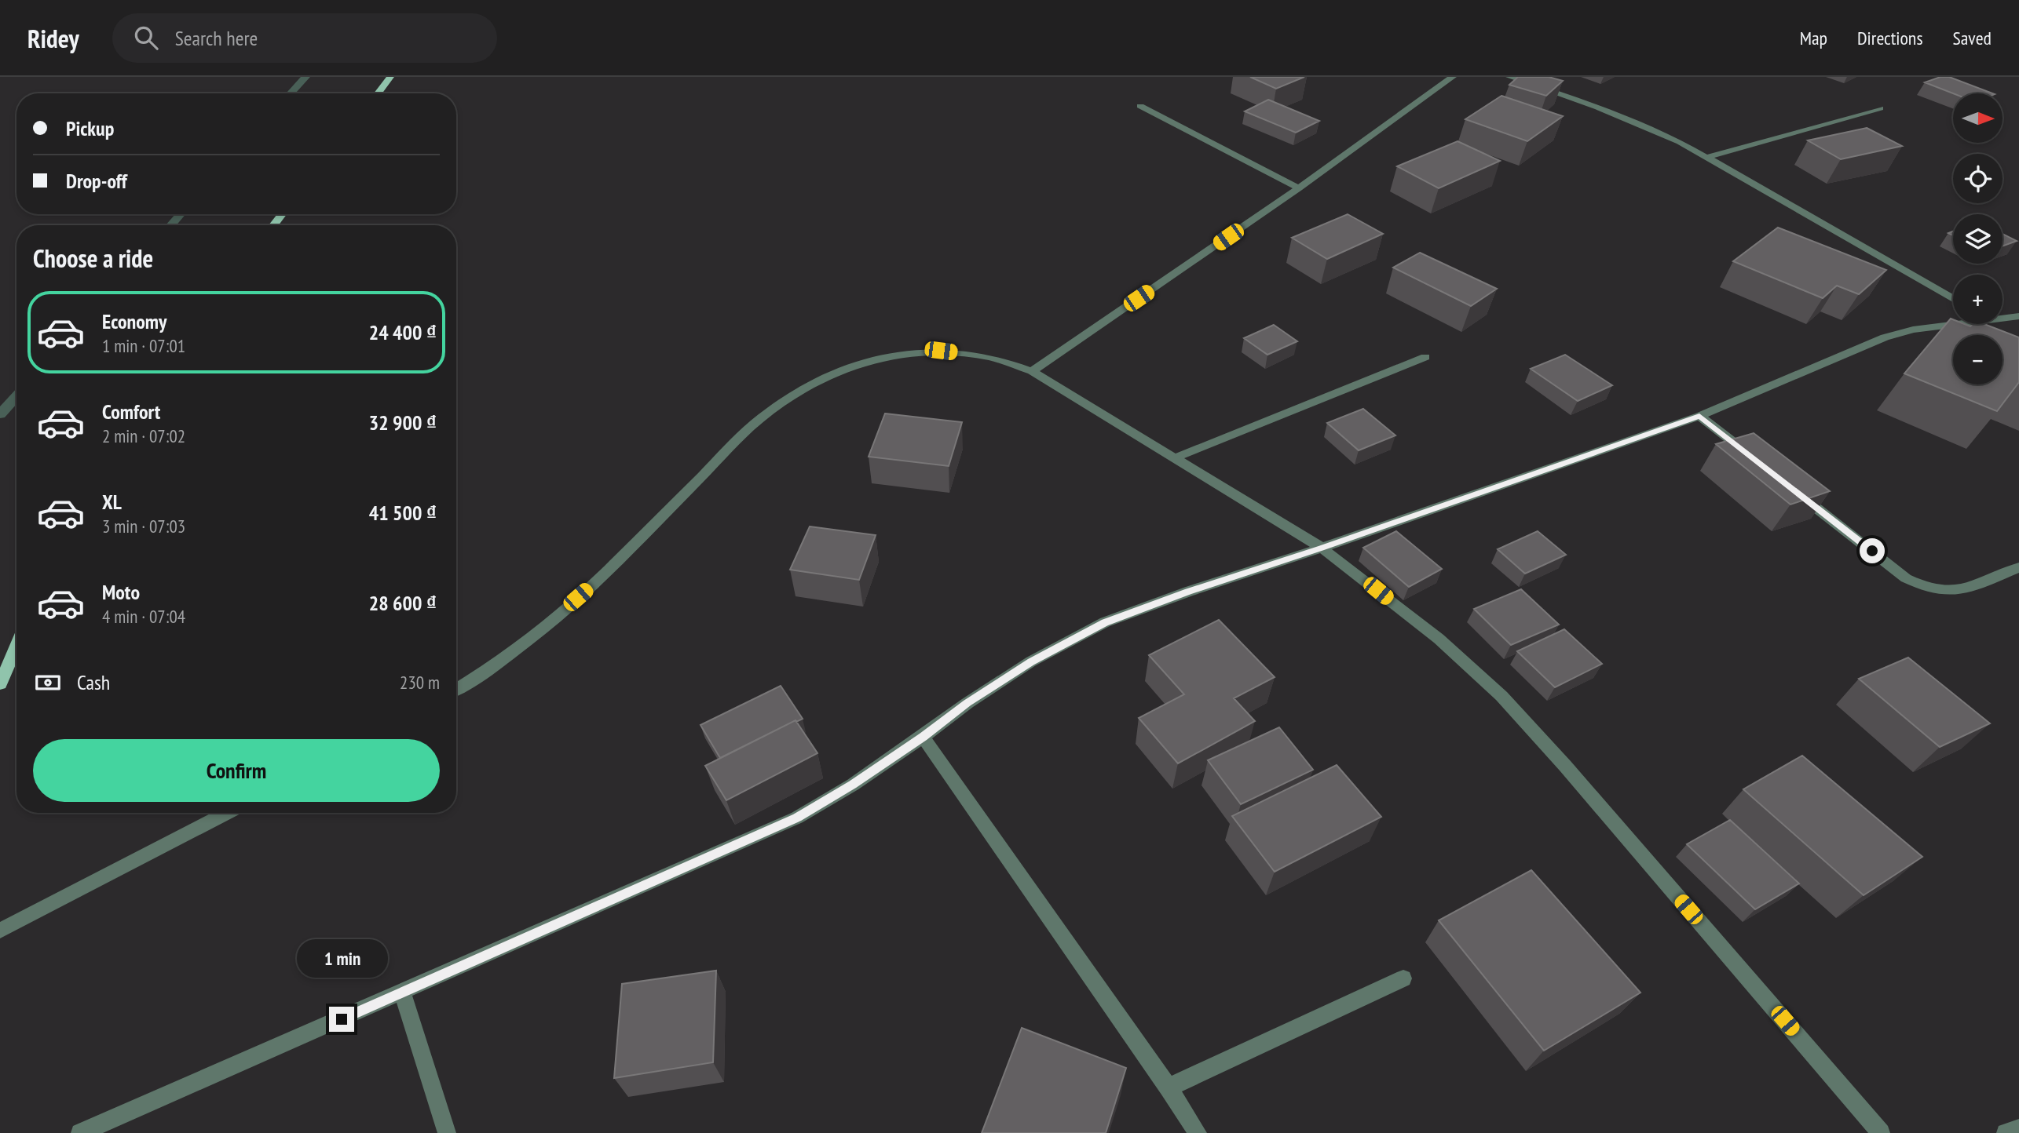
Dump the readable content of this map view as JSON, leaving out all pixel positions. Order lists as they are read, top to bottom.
{
  "north": "right",
  "page": {
    "header": "Ridey",
    "search": "Search here",
    "nav": ["Map", "Directions", "Saved"],
    "map_buttons": ["+", "−"],
    "banner": ["Pickup", "Drop-off"],
    "heading": "Choose a ride",
    "list": [
      {
        "name": "Economy",
        "note": "1 min · 07:01",
        "value": "24 400 ₫"
      },
      {
        "name": "Comfort",
        "note": "2 min · 07:02",
        "value": "32 900 ₫"
      },
      {
        "name": "XL",
        "note": "3 min · 07:03",
        "value": "41 500 ₫"
      },
      {
        "name": "Moto",
        "note": "4 min · 07:04",
        "value": "28 600 ₫"
      }
    ],
    "pay": ["Cash", "230 m"],
    "buttons": "Confirm",
    "bubble": "1 min"
  }
}
